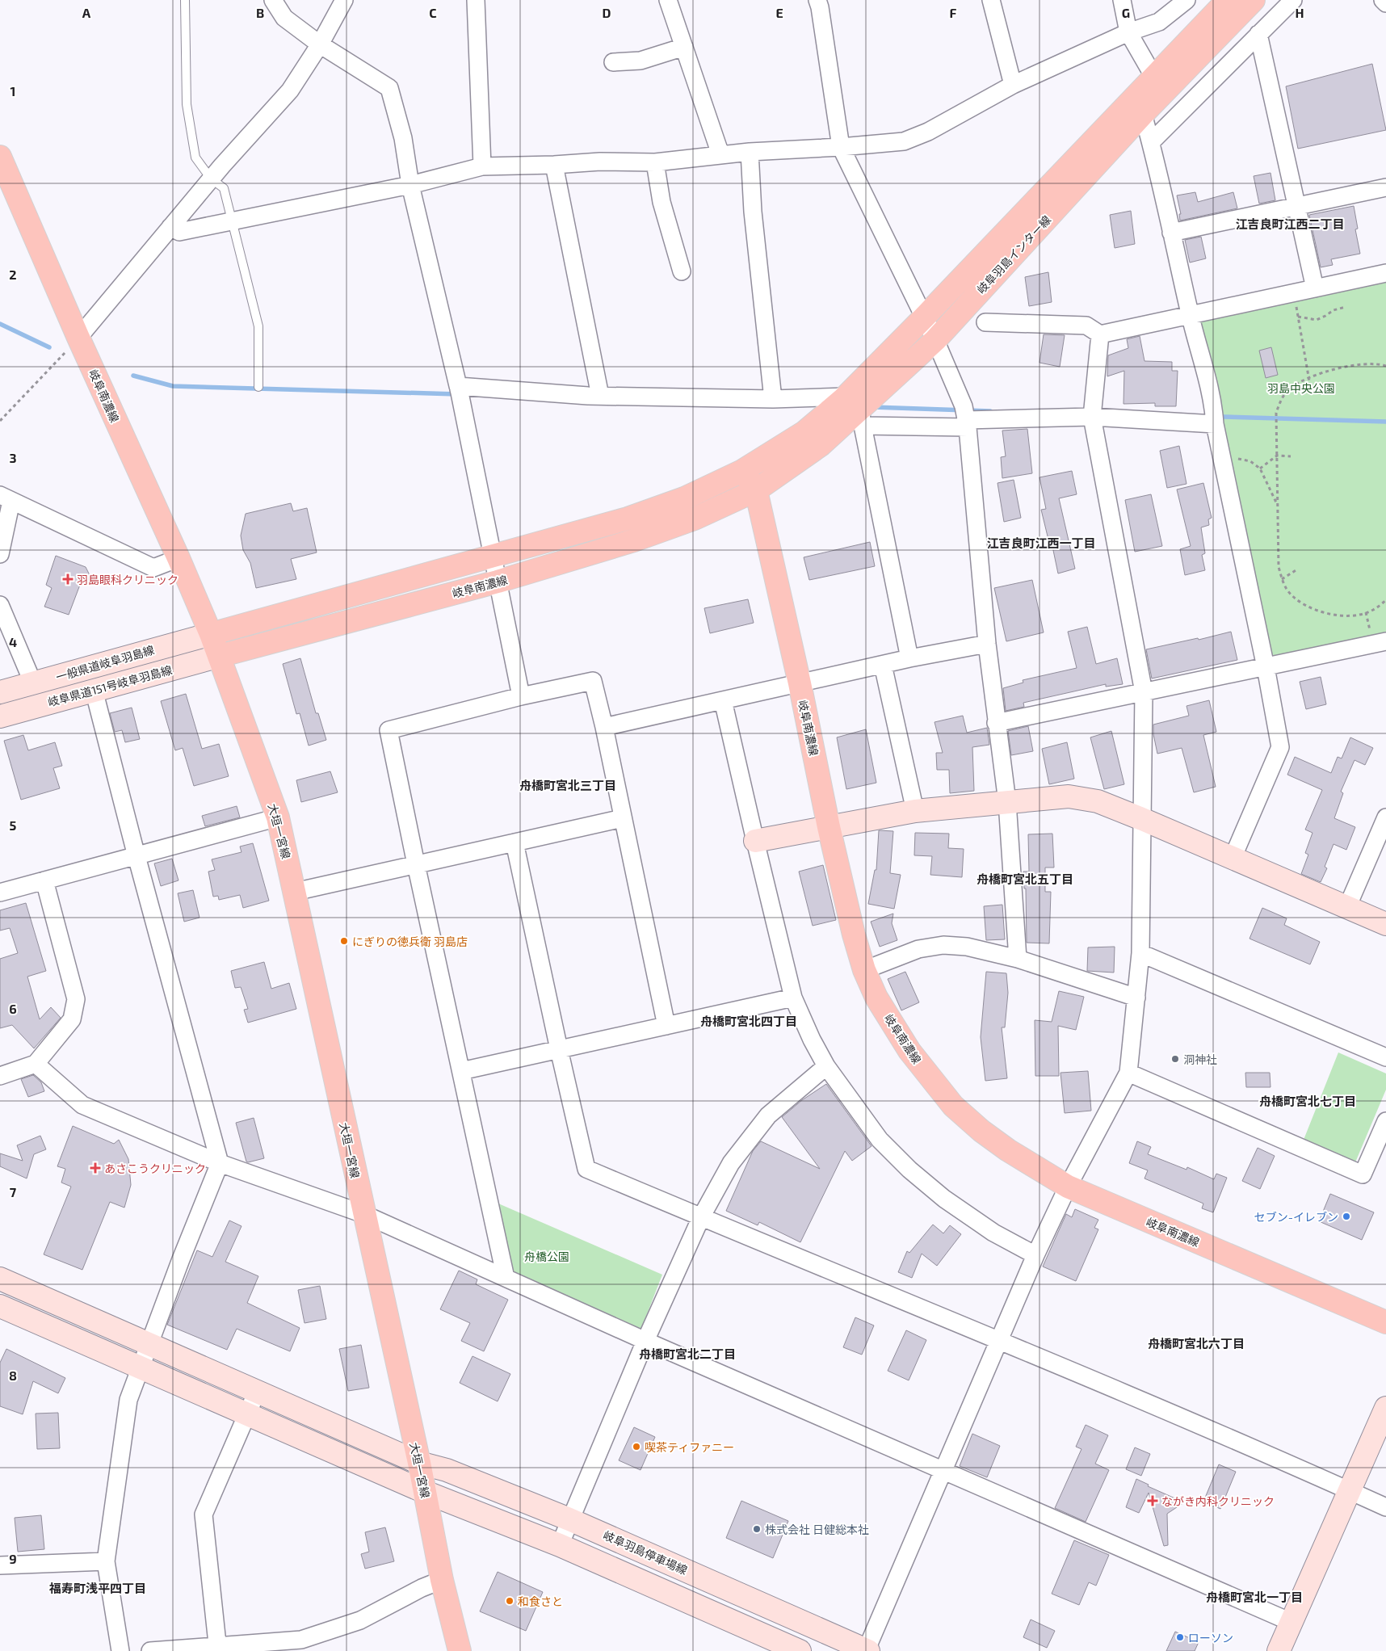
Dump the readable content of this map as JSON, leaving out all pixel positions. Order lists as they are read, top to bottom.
{
  "streets": {
    "main road": ["岐阜羽島インター線", "岐阜南濃線", "大垣一宮線"],
    "street": ["一般県道岐阜羽島線", "岐阜県道151号岐阜羽島線", "岐阜羽島停車場線"]
  },
  "crossings": [
    ["岐阜羽島インター線", "岐阜南濃線"],
    ["岐阜南濃線", "一般県道岐阜羽島線"],
    ["岐阜南濃線", "岐阜県道151号岐阜羽島線"],
    ["岐阜南濃線", "大垣一宮線"],
    ["岐阜県道151号岐阜羽島線", "大垣一宮線"],
    ["大垣一宮線", "岐阜羽島停車場線"]
  ],
  "districts": [
    "江吉良町江西二丁目",
    "江吉良町江西一丁目",
    "舟橋町宮北三丁目",
    "舟橋町宮北五丁目",
    "舟橋町宮北四丁目",
    "舟橋町宮北七丁目",
    "舟橋町宮北六丁目",
    "舟橋町宮北二丁目",
    "福寿町浅平四丁目",
    "舟橋町宮北一丁目"
  ],
  "parks": ["羽島中央公園", "舟橋公園"],
  "places": {
    "health": ["羽島眼科クリニック", "あさこうクリニック", "ながき内科クリニック"],
    "other": [
      "にぎりの徳兵衛 羽島店",
      "洞神社",
      "セブン-イレブン",
      "喫茶ティファニー",
      "株式会社 日健総本社",
      "和食さと",
      "ローソン"
    ]
  },
  "grid": {
    "columns": [
      "A",
      "B",
      "C",
      "D",
      "E",
      "F",
      "G",
      "H"
    ],
    "rows": [
      "1",
      "2",
      "3",
      "4",
      "5",
      "6",
      "7",
      "8",
      "9"
    ]
  }
}
